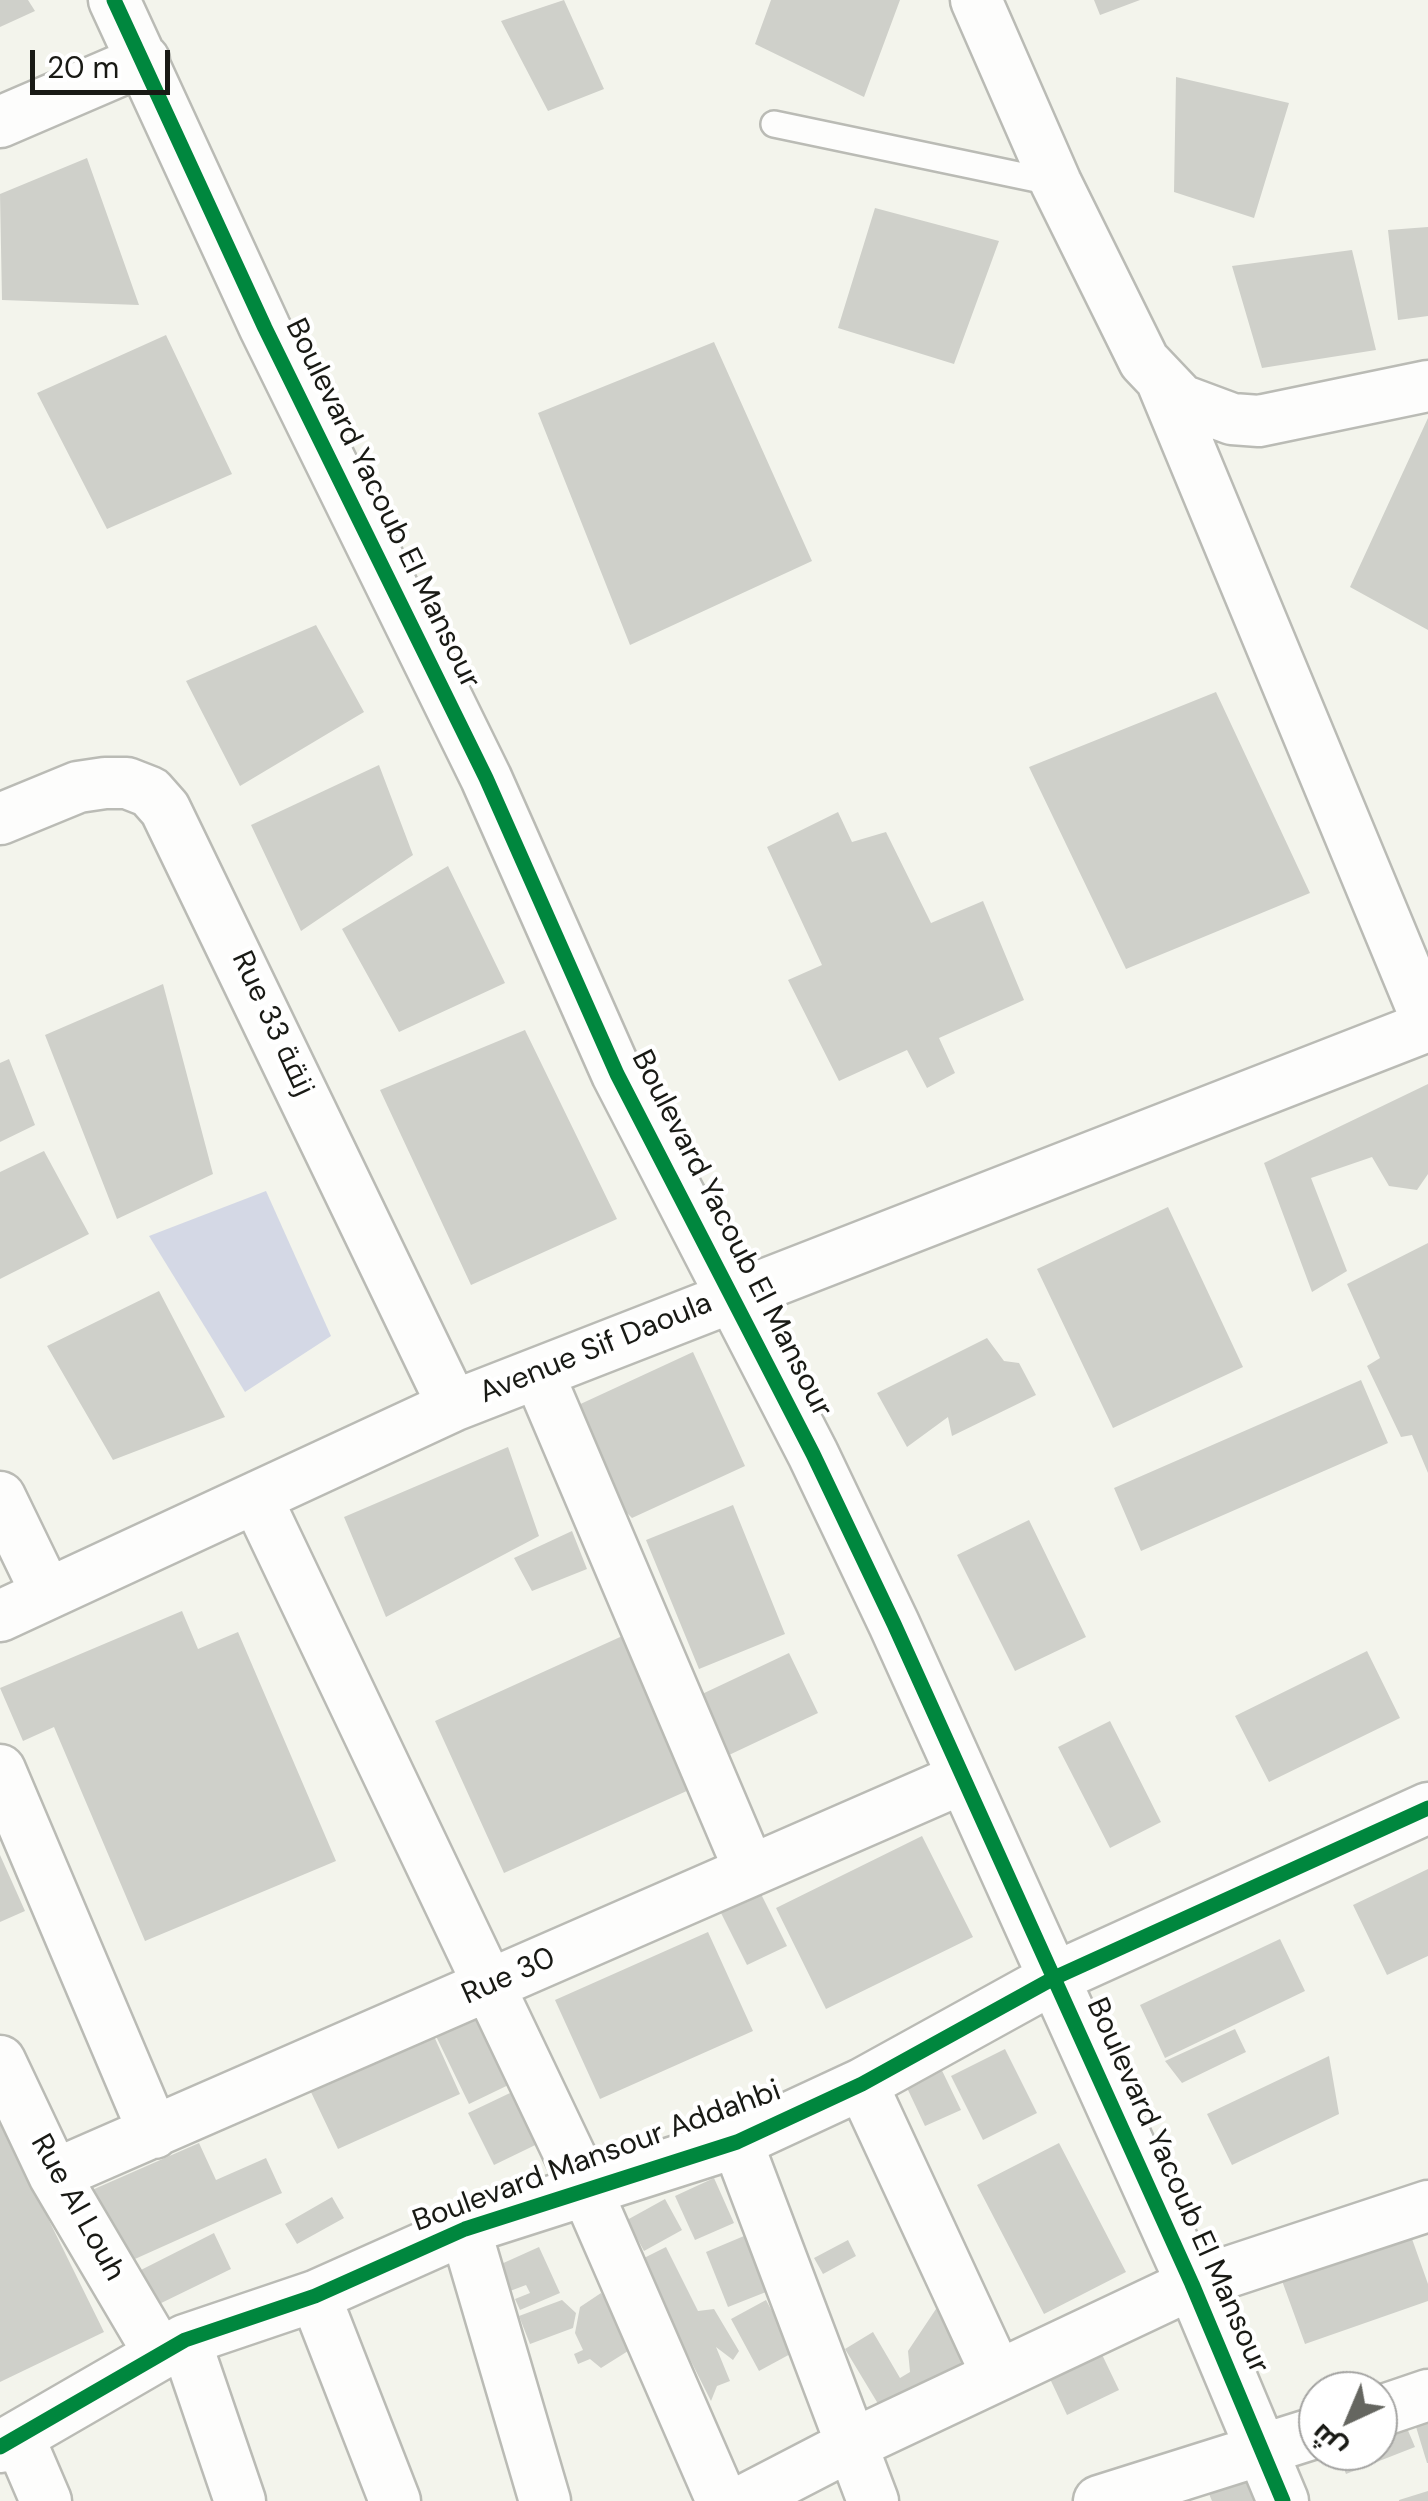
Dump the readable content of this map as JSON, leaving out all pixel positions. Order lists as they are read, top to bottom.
{
  "streets": {
    "street": [
      "Boulevard Yacoub El Mansour",
      "Rue 33 زنقة",
      "Avenue Sif Daoula",
      "Rue 30",
      "Boulevard Mansour Addahbi",
      "Rue Al Louh"
    ]
  },
  "crossings": [
    ["Boulevard Yacoub El Mansour", "Avenue Sif Daoula"],
    ["Boulevard Yacoub El Mansour", "Rue 30"],
    ["Boulevard Yacoub El Mansour", "Boulevard Mansour Addahbi"],
    ["Rue 33 زنقة", "Avenue Sif Daoula"],
    ["Rue 30", "Rue Al Louh"],
    ["Boulevard Mansour Addahbi", "Rue Al Louh"]
  ],
  "scale_bar": "20 m",
  "north": "bottom left"
}
